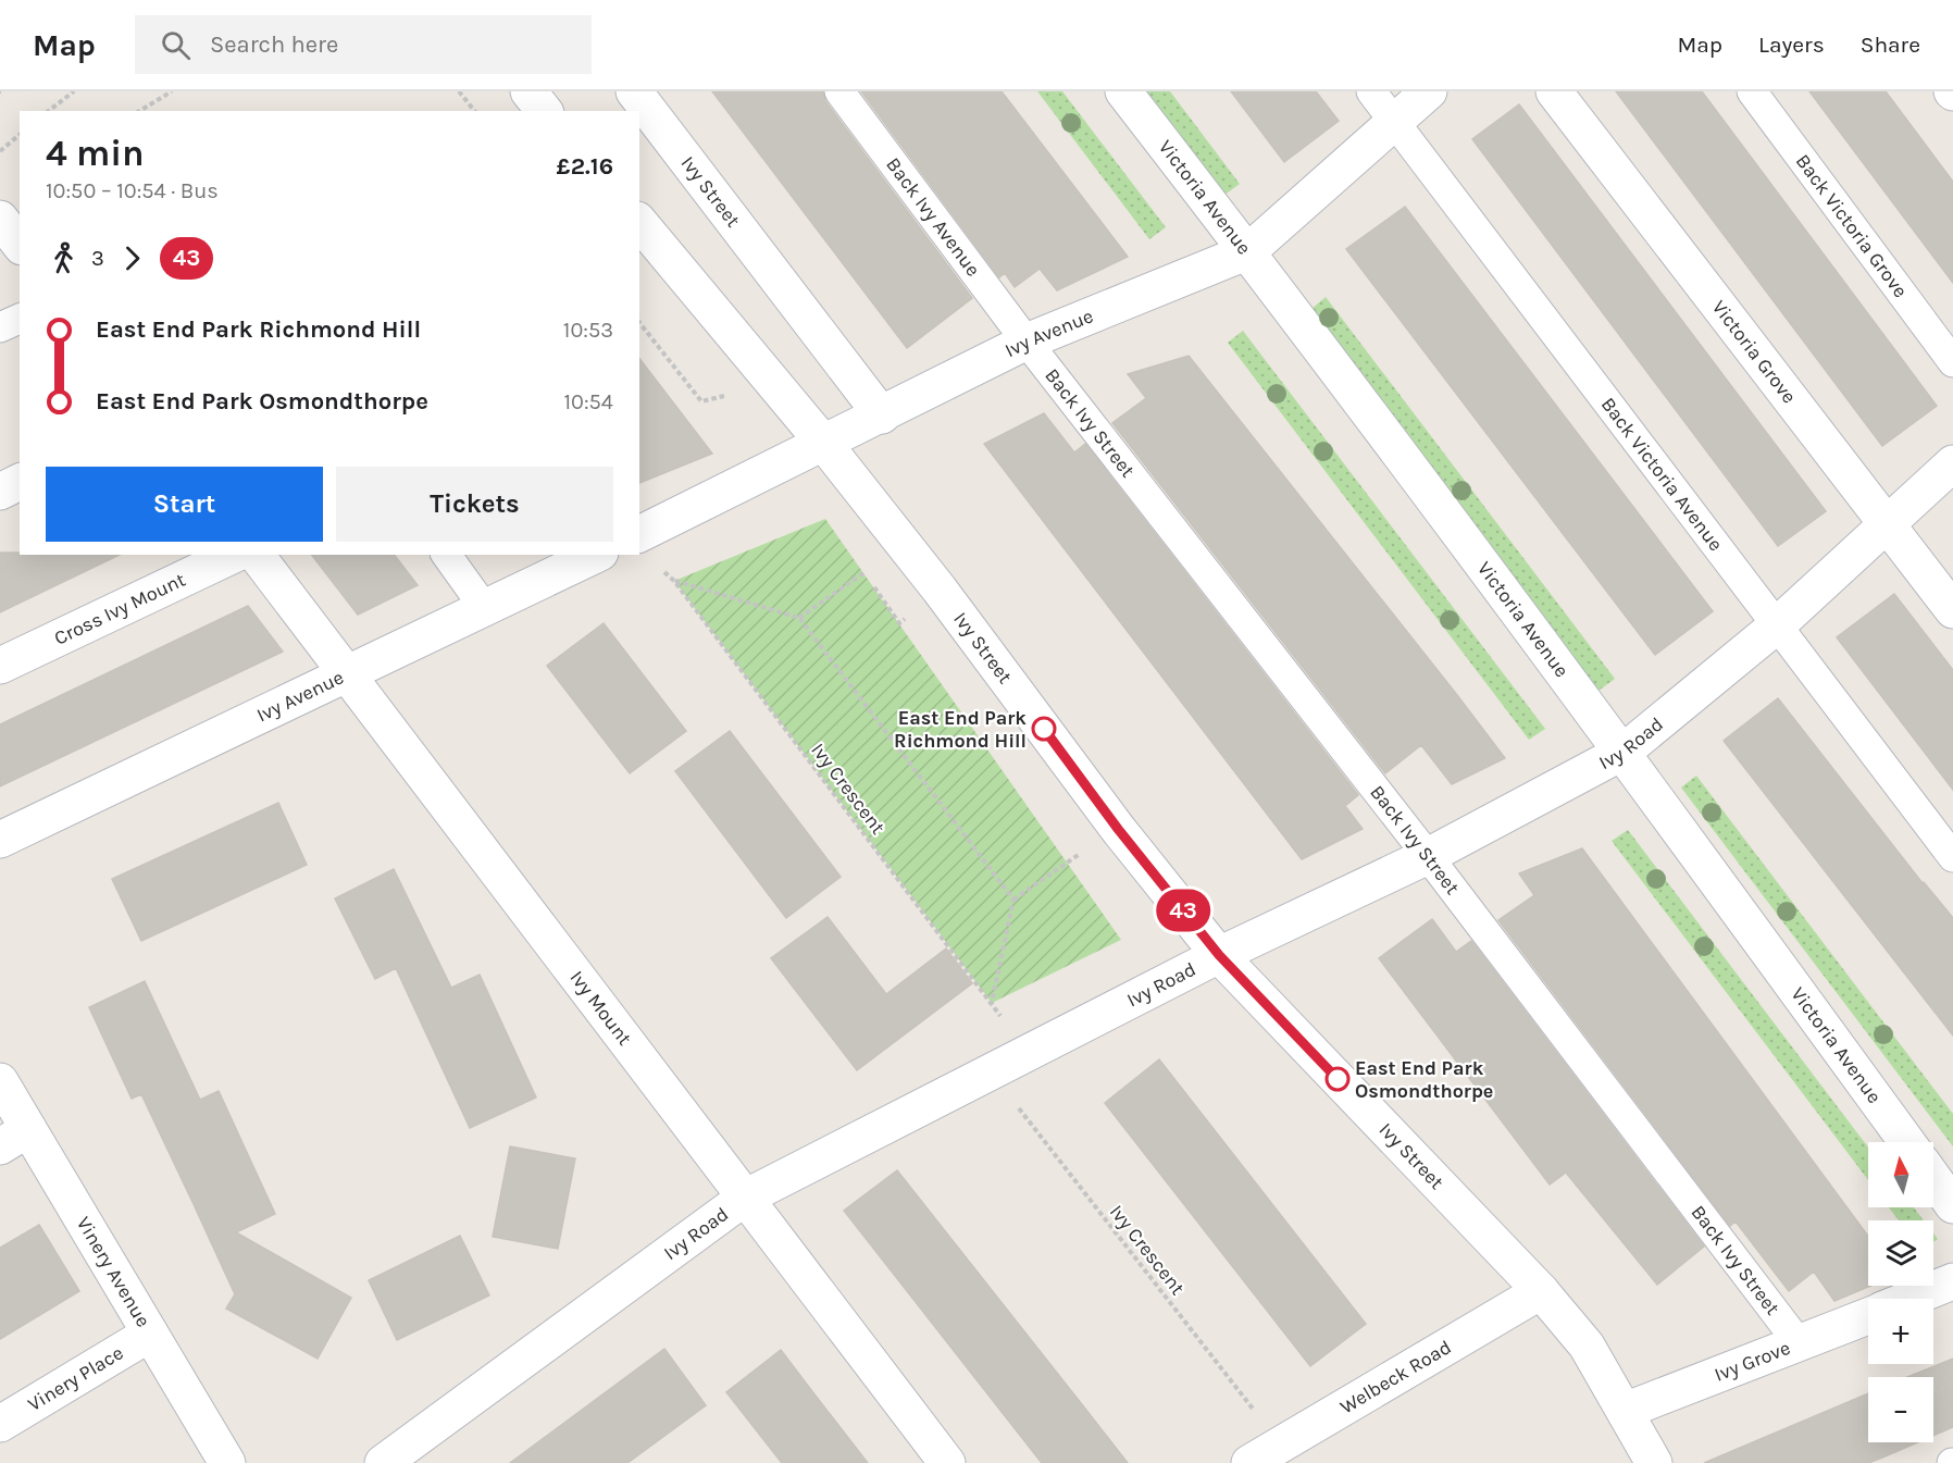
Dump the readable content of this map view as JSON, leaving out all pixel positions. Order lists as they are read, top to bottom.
{
  "streets": {
    "street": [
      "Ivy Street",
      "Victoria Avenue",
      "Ivy Avenue",
      "Victoria Grove",
      "Cross Ivy Mount",
      "Ivy Road",
      "Ivy Mount",
      "Vinery Avenue",
      "Ivy Grove",
      "Welbeck Road",
      "Vinery Place"
    ],
    "lane": [
      "Back Ivy Avenue",
      "Back Victoria Grove",
      "Back Ivy Street",
      "Back Victoria Avenue"
    ],
    "path": ["Ivy Crescent"]
  },
  "crossings": [
    ["Ivy Street", "Ivy Avenue"],
    ["Ivy Street", "Ivy Road"],
    ["Ivy Street", "Ivy Grove"],
    ["Ivy Street", "Welbeck Road"],
    ["Victoria Avenue", "Ivy Avenue"],
    ["Victoria Avenue", "Ivy Road"],
    ["Back Ivy Avenue", "Ivy Avenue"],
    ["Back Ivy Avenue", "Back Ivy Street"],
    ["Ivy Avenue", "Back Ivy Street"],
    ["Ivy Avenue", "Back Victoria Avenue"],
    ["Ivy Avenue", "Ivy Crescent"],
    ["Ivy Avenue", "Ivy Mount"],
    ["Victoria Grove", "Ivy Road"],
    ["Back Ivy Street", "Ivy Road"],
    ["Back Ivy Street", "Ivy Grove"],
    ["Back Victoria Avenue", "Ivy Road"],
    ["Ivy Road", "Ivy Crescent"],
    ["Ivy Road", "Ivy Mount"],
    ["Ivy Crescent", "Welbeck Road"],
    ["Vinery Avenue", "Vinery Place"]
  ],
  "places": ["East End Park Richmond Hill", "East End Park Osmondthorpe"],
  "lines": ["bus line 43"],
  "north": "top",
  "page": {
    "header": "Map",
    "search": "Search here",
    "nav": ["Map", "Layers", "Share"],
    "on_map": "43",
    "heading": ["4 min", "10:50 – 10:54 · Bus", "£2.16"],
    "legs": ["3", "43"],
    "list": [
      {
        "name": "East End Park Richmond Hill",
        "value": "10:53"
      },
      {
        "name": "East End Park Osmondthorpe",
        "value": "10:54"
      }
    ],
    "buttons": ["Start", "Tickets"],
    "map_buttons": ["+", "−"]
  }
}
